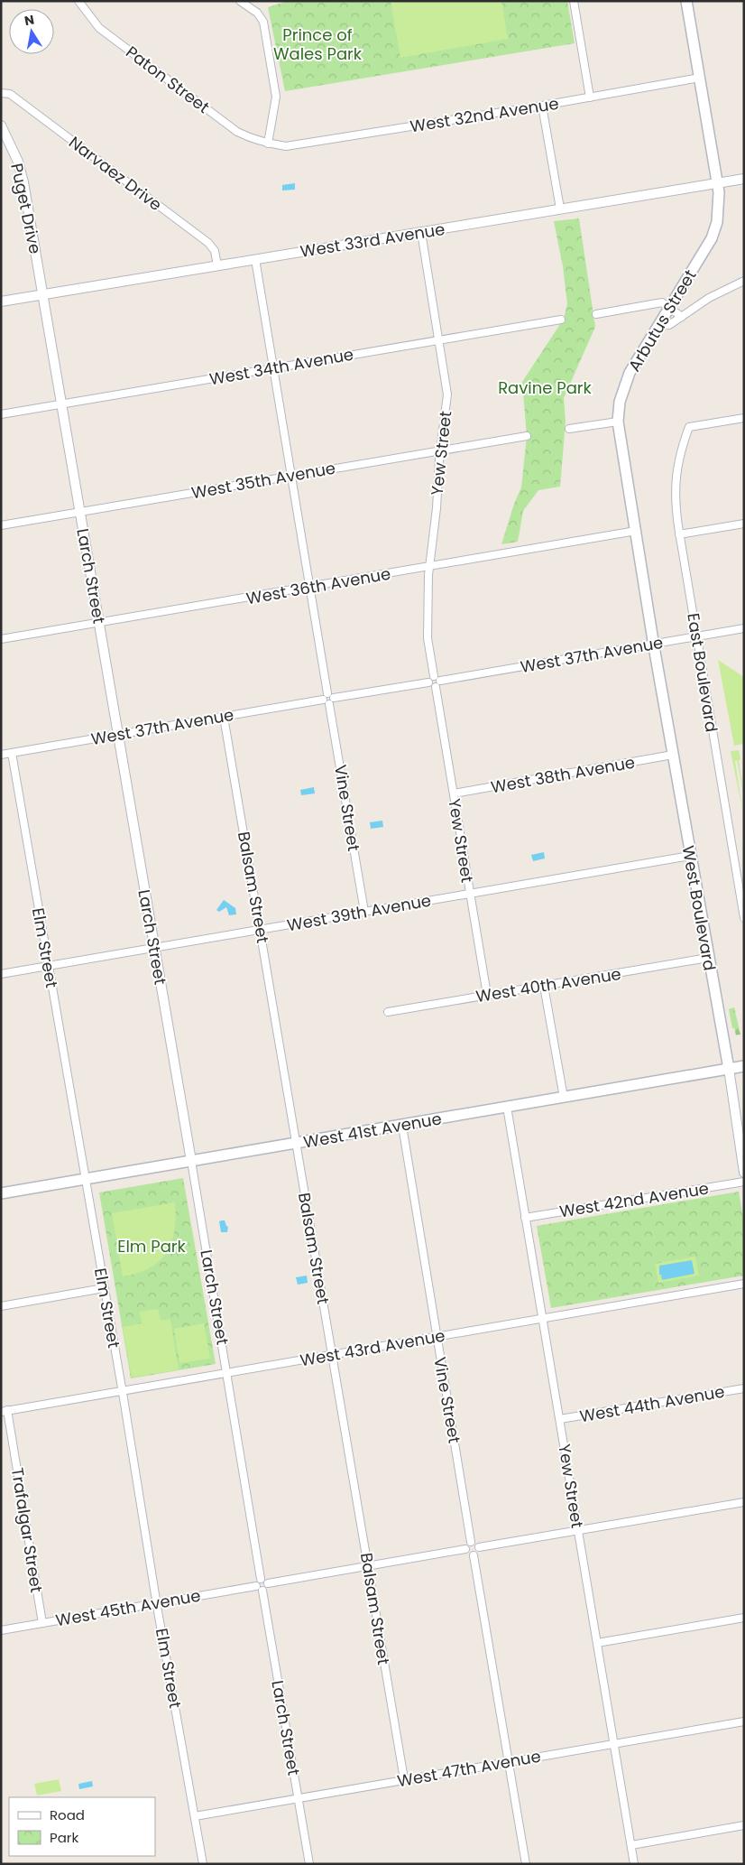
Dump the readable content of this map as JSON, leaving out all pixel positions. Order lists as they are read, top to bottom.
{
  "streets": {
    "main road": ["Arbutus Street", "West Boulevard", "West 41st Avenue"],
    "street": [
      "Paton Street",
      "West 32nd Avenue",
      "Narvaez Drive",
      "Puget Drive",
      "West 33rd Avenue",
      "West 34th Avenue",
      "Yew Street",
      "West 35th Avenue",
      "Larch Street",
      "West 36th Avenue",
      "West 37th Avenue",
      "East Boulevard",
      "West 38th Avenue",
      "Vine Street",
      "Balsam Street",
      "West 39th Avenue",
      "Elm Street",
      "West 40th Avenue",
      "West 42nd Avenue",
      "West 43rd Avenue",
      "West 44th Avenue",
      "Trafalgar Street",
      "West 45th Avenue",
      "West 47th Avenue"
    ]
  },
  "crossings": [
    ["Paton Street", "West 32nd Avenue"],
    ["West 32nd Avenue", "Arbutus Street"],
    ["Narvaez Drive", "West 33rd Avenue"],
    ["Puget Drive", "West 33rd Avenue"],
    ["Puget Drive", "Larch Street"],
    ["West 33rd Avenue", "Arbutus Street"],
    ["West 33rd Avenue", "Yew Street"],
    ["West 33rd Avenue", "Larch Street"],
    ["Arbutus Street", "West 36th Avenue"],
    ["Arbutus Street", "West 37th Avenue"],
    ["Arbutus Street", "West Boulevard"],
    ["West 34th Avenue", "Yew Street"],
    ["West 34th Avenue", "Larch Street"],
    ["Yew Street", "West 35th Avenue"],
    ["Yew Street", "West 36th Avenue"],
    ["Yew Street", "West 37th Avenue"],
    ["Yew Street", "West 38th Avenue"],
    ["Yew Street", "West 39th Avenue"],
    ["Yew Street", "West 40th Avenue"],
    ["Yew Street", "West 41st Avenue"],
    ["Yew Street", "West 42nd Avenue"],
    ["Yew Street", "West 43rd Avenue"],
    ["Yew Street", "West 44th Avenue"],
    ["Yew Street", "West 47th Avenue"],
    ["West 35th Avenue", "Larch Street"],
    ["Larch Street", "West 36th Avenue"],
    ["Larch Street", "West 37th Avenue"],
    ["Larch Street", "West 39th Avenue"],
    ["Larch Street", "West 41st Avenue"],
    ["Larch Street", "West 43rd Avenue"],
    ["Larch Street", "West 45th Avenue"],
    ["Larch Street", "West 47th Avenue"],
    ["West 37th Avenue", "East Boulevard"],
    ["West 37th Avenue", "Vine Street"],
    ["West 37th Avenue", "Balsam Street"],
    ["West 37th Avenue", "West Boulevard"],
    ["West 37th Avenue", "Elm Street"],
    ["West 38th Avenue", "West Boulevard"],
    ["Vine Street", "West 39th Avenue"],
    ["Vine Street", "West 41st Avenue"],
    ["Vine Street", "West 43rd Avenue"],
    ["Balsam Street", "West 39th Avenue"],
    ["Balsam Street", "West 41st Avenue"],
    ["Balsam Street", "West 43rd Avenue"],
    ["Balsam Street", "West 47th Avenue"],
    ["West Boulevard", "West 39th Avenue"],
    ["West Boulevard", "West 40th Avenue"],
    ["West Boulevard", "West 41st Avenue"],
    ["West 39th Avenue", "Elm Street"],
    ["Elm Street", "West 41st Avenue"],
    ["Elm Street", "West 43rd Avenue"],
    ["Elm Street", "West 45th Avenue"],
    ["Elm Street", "West 47th Avenue"],
    ["West 43rd Avenue", "Trafalgar Street"],
    ["Trafalgar Street", "West 45th Avenue"]
  ],
  "parks": ["Prince of Wales Park", "Ravine Park", "Elm Park"],
  "legend": ["Road", "Park"],
  "north": "top"
}
